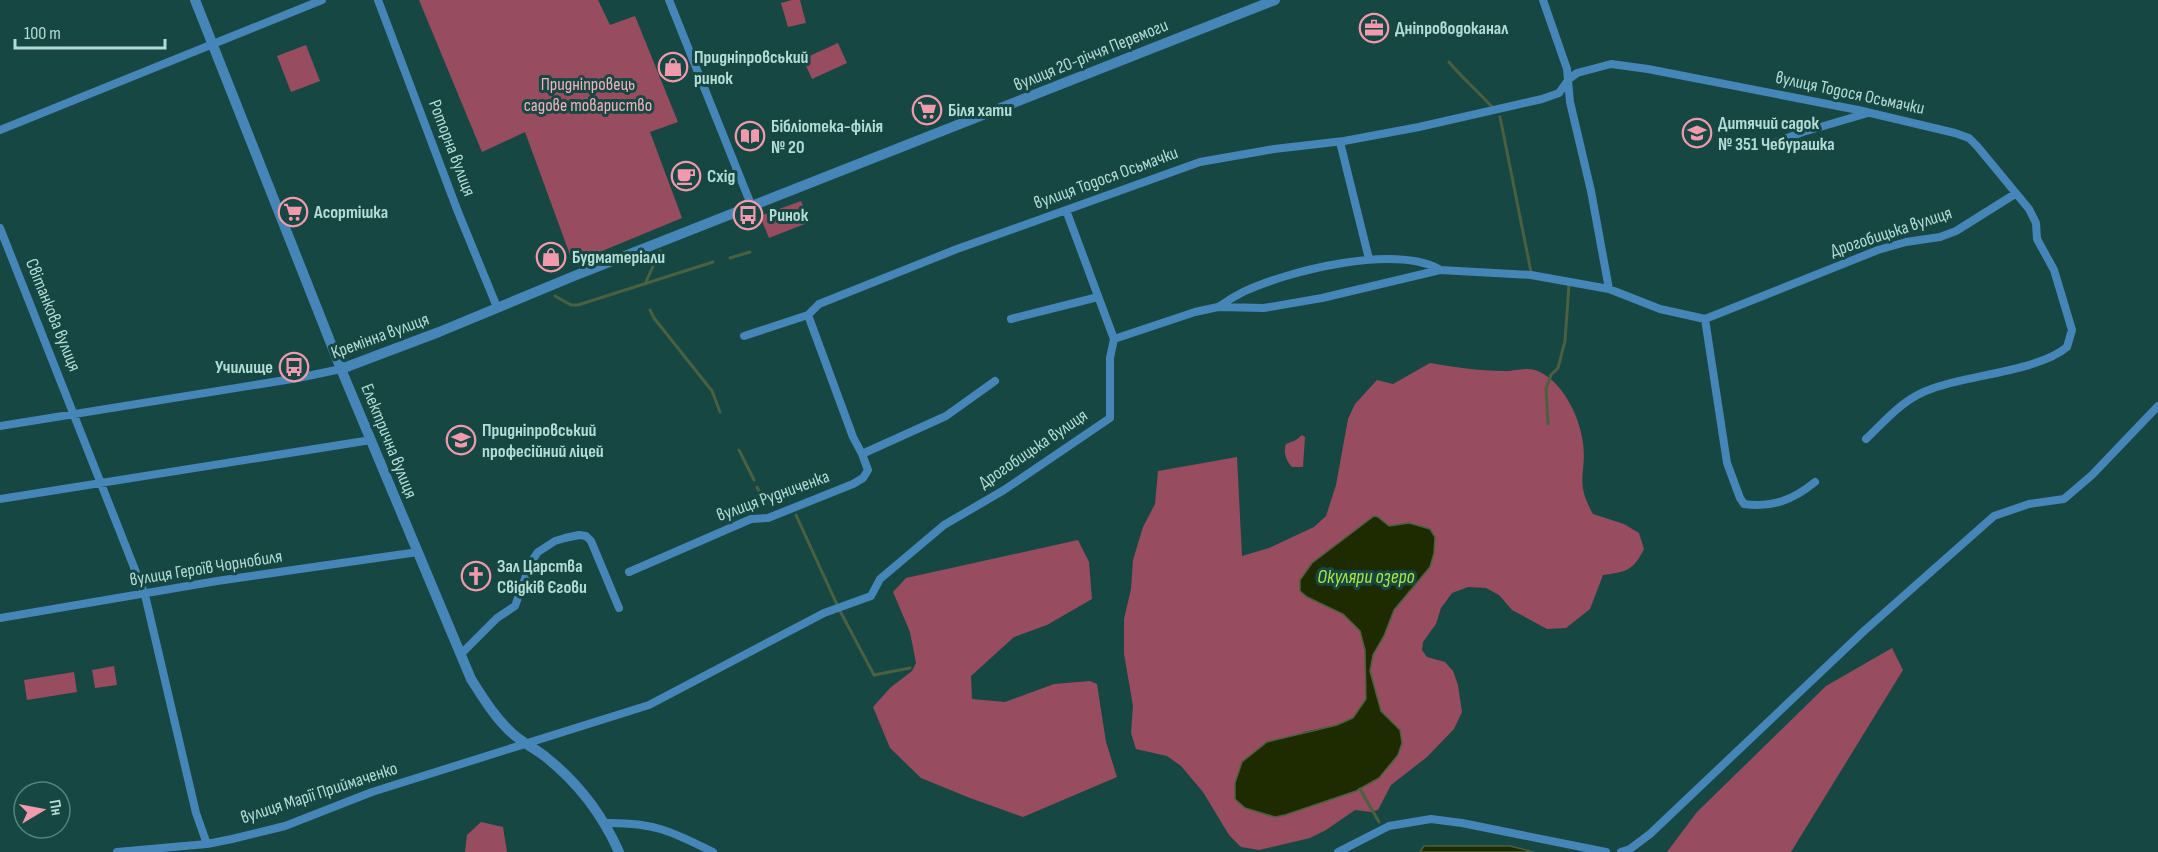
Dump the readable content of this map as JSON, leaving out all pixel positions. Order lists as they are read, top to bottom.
{
  "streets": {
    "street": [
      "вулиця 20-річчя Перемоги",
      "вулиця Тодося Осьмачки",
      "Роторна вулиця",
      "Дрогобицька вулиця",
      "Світанкова вулиця",
      "Кремінна вулиця",
      "Електрична вулиця",
      "вулиця Рудниченка",
      "вулиця Героїв Чорнобиля",
      "вулиця Марії Приймаченко"
    ]
  },
  "crossings": [
    ["вулиця 20-річчя Перемоги", "Кремінна вулиця"],
    ["вулиця Тодося Осьмачки", "Дрогобицька вулиця"],
    ["Роторна вулиця", "Кремінна вулиця"],
    ["Дрогобицька вулиця", "Електрична вулиця"],
    ["Дрогобицька вулиця", "вулиця Марії Приймаченко"],
    ["Світанкова вулиця", "Кремінна вулиця"],
    ["Світанкова вулиця", "вулиця Героїв Чорнобиля"],
    ["Світанкова вулиця", "вулиця Марії Приймаченко"],
    ["Кремінна вулиця", "Електрична вулиця"],
    ["Електрична вулиця", "вулиця Героїв Чорнобиля"],
    ["Електрична вулиця", "вулиця Марії Приймаченко"]
  ],
  "water": ["Окуляри озеро"],
  "parks": ["Придніпровець садове товариство"],
  "places": {
    "office": ["Дніпроводоканал"],
    "shop": ["Придніпровський ринок", "Будматеріали"],
    "supermarket": ["Біля хати", "Асортішка"],
    "school or university": ["Дитячий садок № 351 Чебурашка", "Придніпровський професійний ліцей"],
    "library": ["Бібліотека-філія № 20"],
    "cafe": ["Схід"],
    "bus stop": ["Ринок", "Училище"],
    "church": ["Зал Царства Свідків Єгови"]
  },
  "scale_bar": "100 m",
  "north": "right"
}
